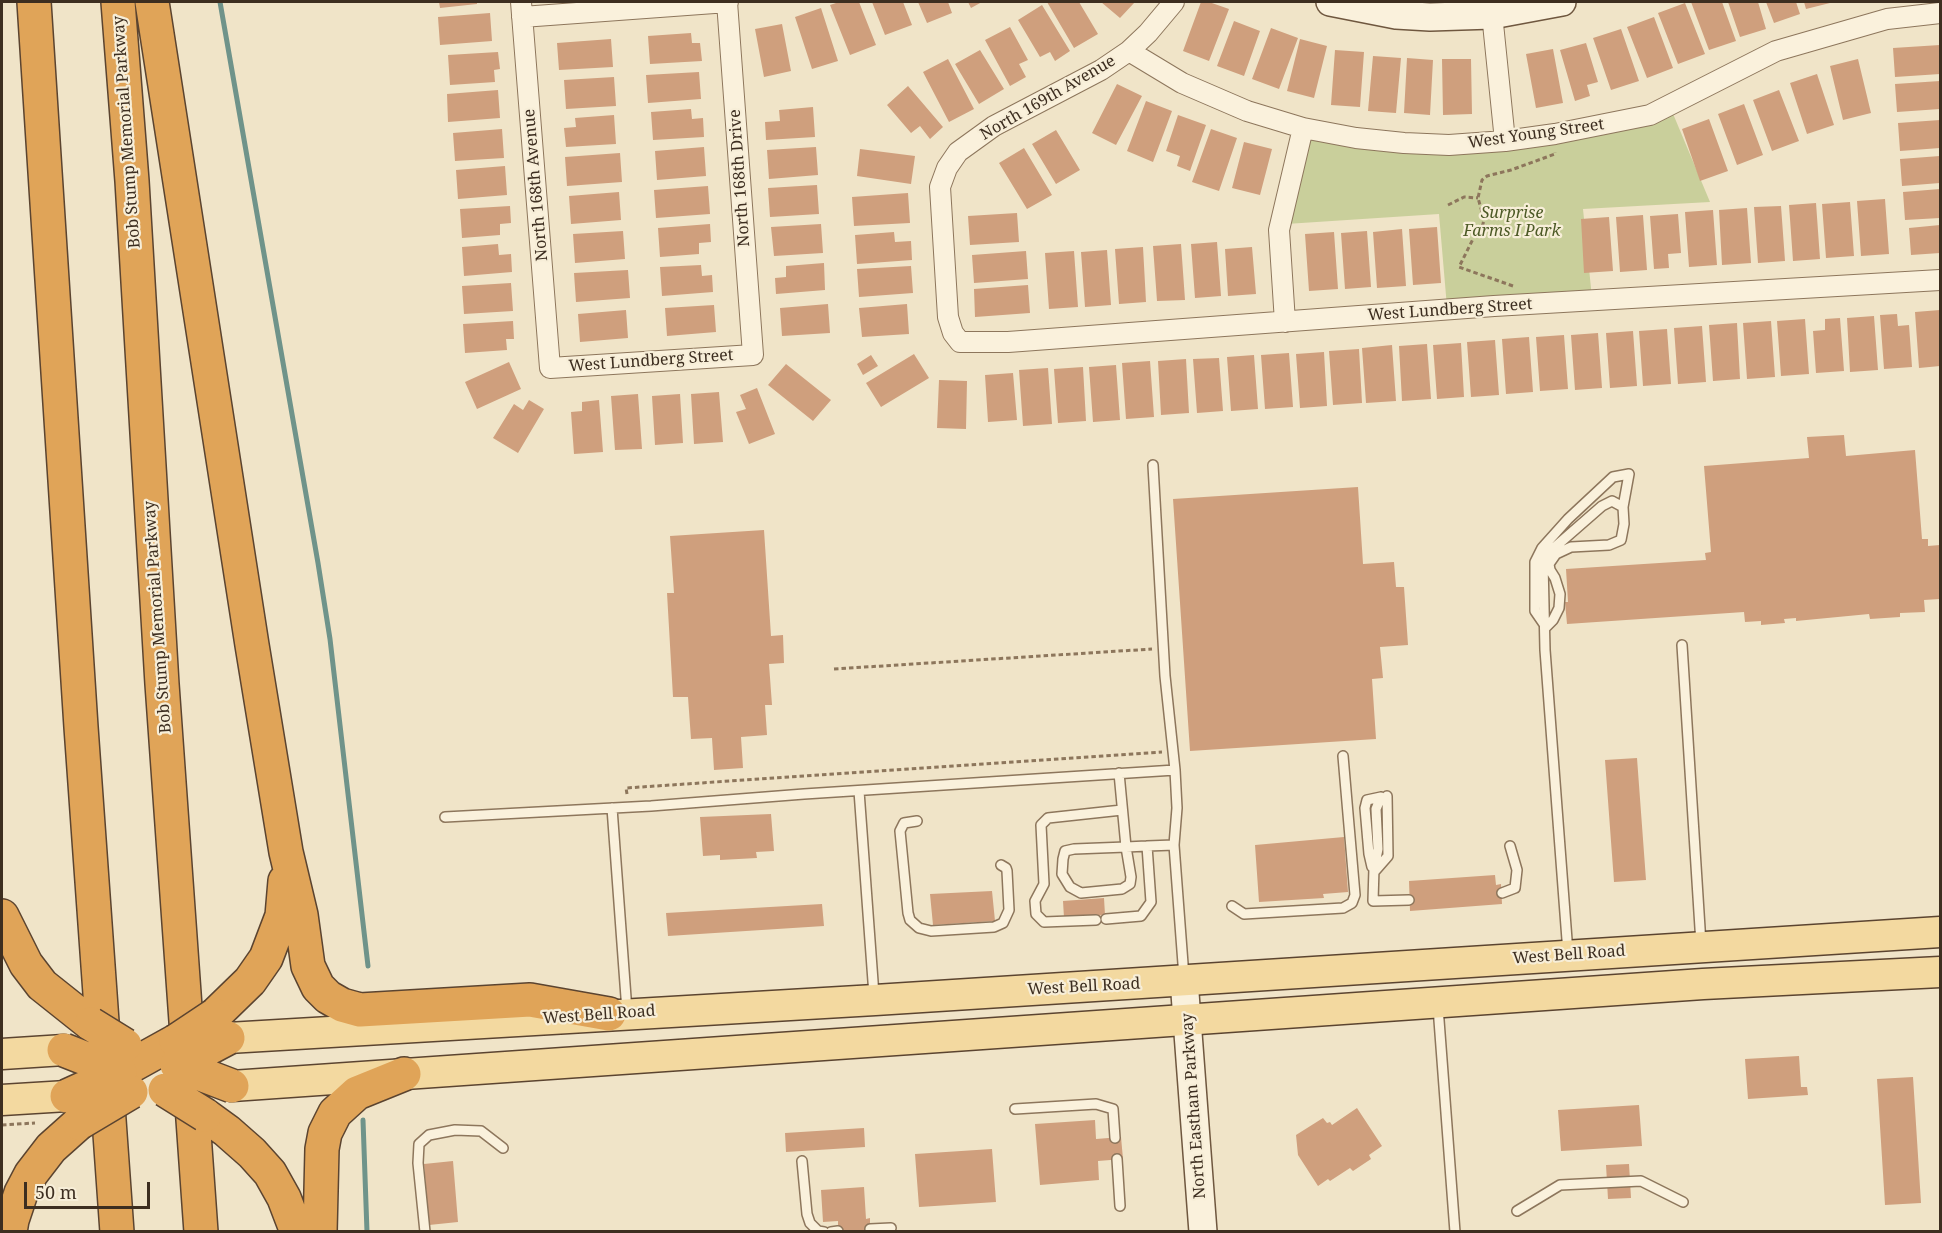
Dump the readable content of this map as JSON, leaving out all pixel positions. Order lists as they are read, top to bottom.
{
  "streets": {
    "highway": ["Bob Stump Memorial Parkway"],
    "main road": ["West Bell Road"],
    "street": [
      "North 169th Avenue",
      "West Young Street",
      "North 168th Drive",
      "North 168th Avenue",
      "West Lundberg Street",
      "North Eastham Parkway"
    ]
  },
  "crossings": [
    ["North 169th Avenue", "West Young Street"],
    ["North 169th Avenue", "West Lundberg Street"],
    ["North 168th Drive", "West Lundberg Street"],
    ["North 168th Avenue", "West Lundberg Street"],
    ["West Bell Road", "North Eastham Parkway"]
  ],
  "parks": ["Surprise Farms I Park"],
  "scale_bar": "50 m"
}
